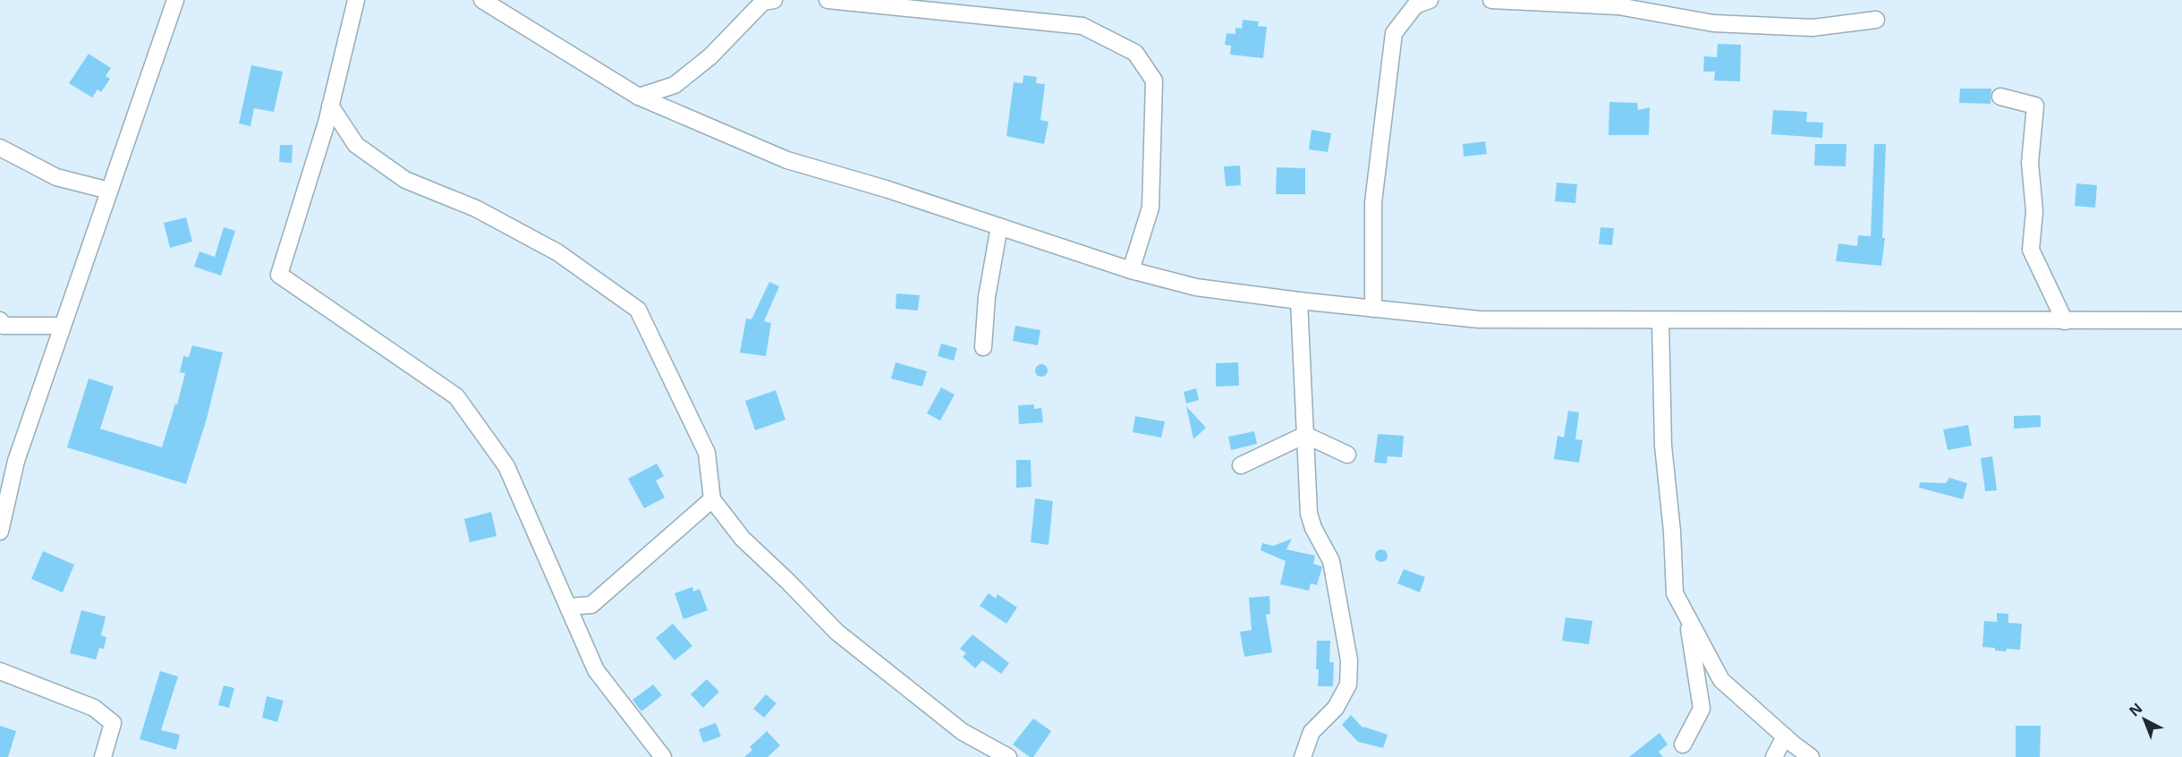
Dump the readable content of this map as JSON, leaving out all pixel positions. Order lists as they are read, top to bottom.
{
  "north": "top left"
}
